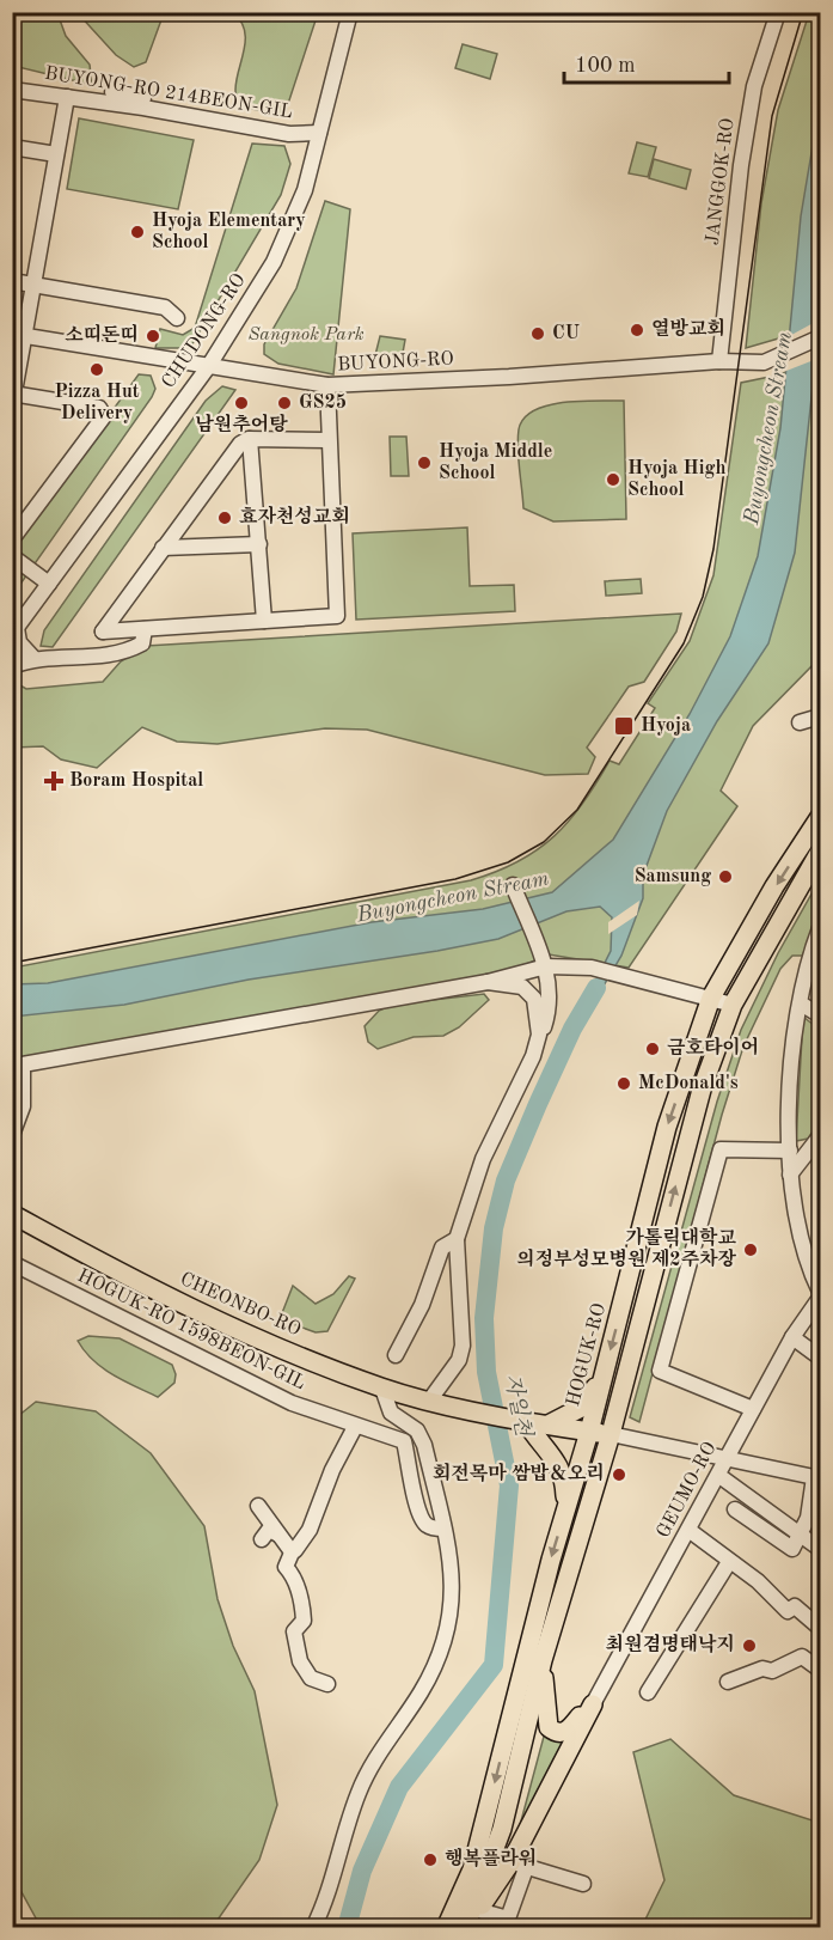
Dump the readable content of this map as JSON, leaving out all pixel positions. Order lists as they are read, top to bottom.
{
  "streets": {
    "main road": ["CHEONBO-RO", "HOGUK-RO"],
    "street": [
      "BUYONG-RO 214BEON-GIL",
      "JANGGOK-RO",
      "CHUDONG-RO",
      "BUYONG-RO",
      "HOGUK-RO 1598BEON-GIL",
      "GEUMO-RO"
    ]
  },
  "crossings": [
    ["BUYONG-RO 214BEON-GIL", "CHUDONG-RO"],
    ["JANGGOK-RO", "BUYONG-RO"],
    ["CHUDONG-RO", "BUYONG-RO"]
  ],
  "water": ["Buyongcheon Stream", "자일천"],
  "parks": ["Sangnok Park"],
  "places": {
    "other": [
      "Hyoja Elementary School",
      "열방교회",
      "CU",
      "소띠돈띠",
      "Pizza Hut Delivery",
      "남원추어탕",
      "GS25",
      "Hyoja Middle School",
      "Hyoja High School",
      "효자천성교회",
      "Samsung",
      "금호타이어",
      "McDonald's",
      "가톨릭대학교 의정부성모병원 제2주차장",
      "회전목마 쌈밥＆오리",
      "최원겸명태낙지",
      "행복플라워"
    ],
    "transit": ["Hyoja"],
    "health": ["Boram Hospital"]
  },
  "scale_bar": "100 m"
}
